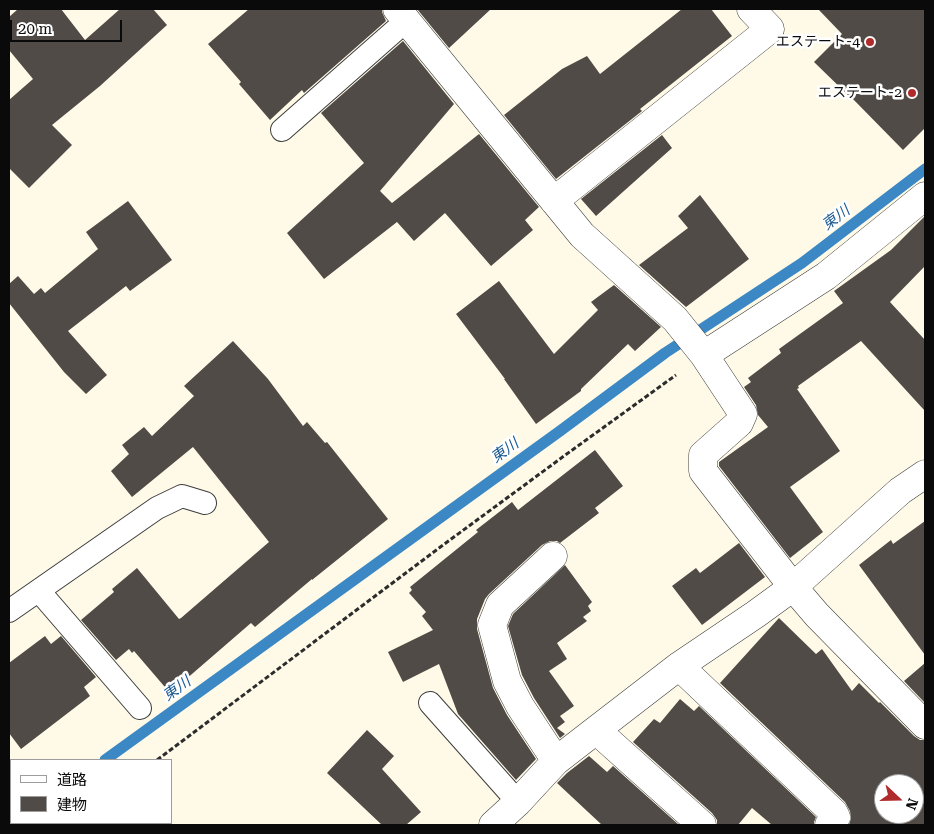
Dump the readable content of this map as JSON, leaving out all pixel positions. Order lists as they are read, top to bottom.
{
  "water": ["東川"],
  "places": ["エステート-4", "エステート-2"],
  "legend": ["道路", "建物"],
  "scale_bar": "20 m",
  "north": "right"
}
